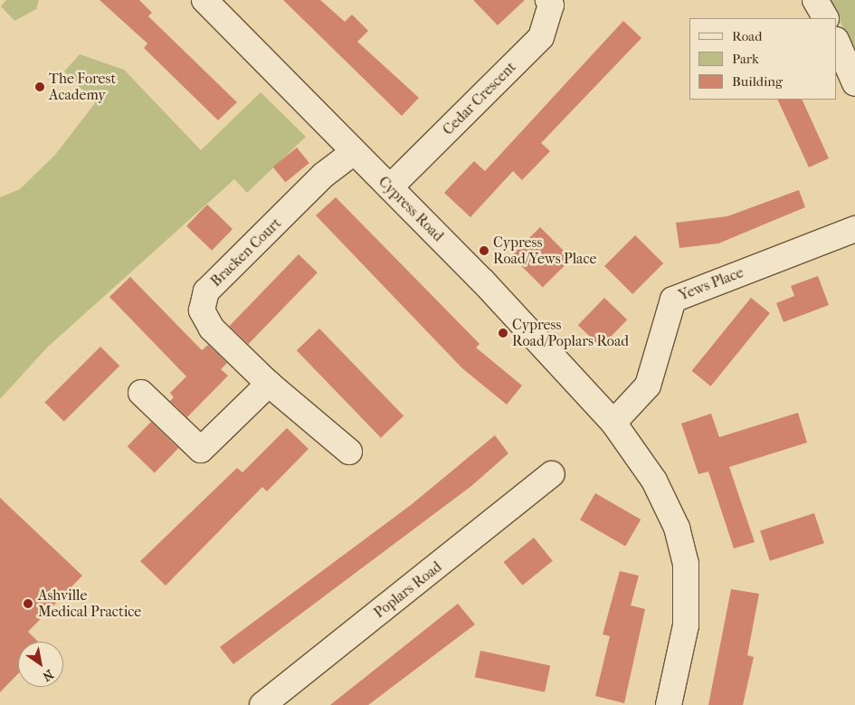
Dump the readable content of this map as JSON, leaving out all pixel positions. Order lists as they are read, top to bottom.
{
  "streets": {
    "street": [
      "Cedar Crescent",
      "Cypress Road",
      "Bracken Court",
      "Yews Place",
      "Poplars Road"
    ]
  },
  "crossings": [
    ["Cedar Crescent", "Cypress Road"],
    ["Cypress Road", "Bracken Court"],
    ["Cypress Road", "Yews Place"]
  ],
  "places": [
    "The Forest Academy",
    "Cypress Road/Yews Place",
    "Cypress Road/Poplars Road",
    "Ashville Medical Practice"
  ],
  "legend": ["Road", "Park", "Building"],
  "north": "bottom right"
}
